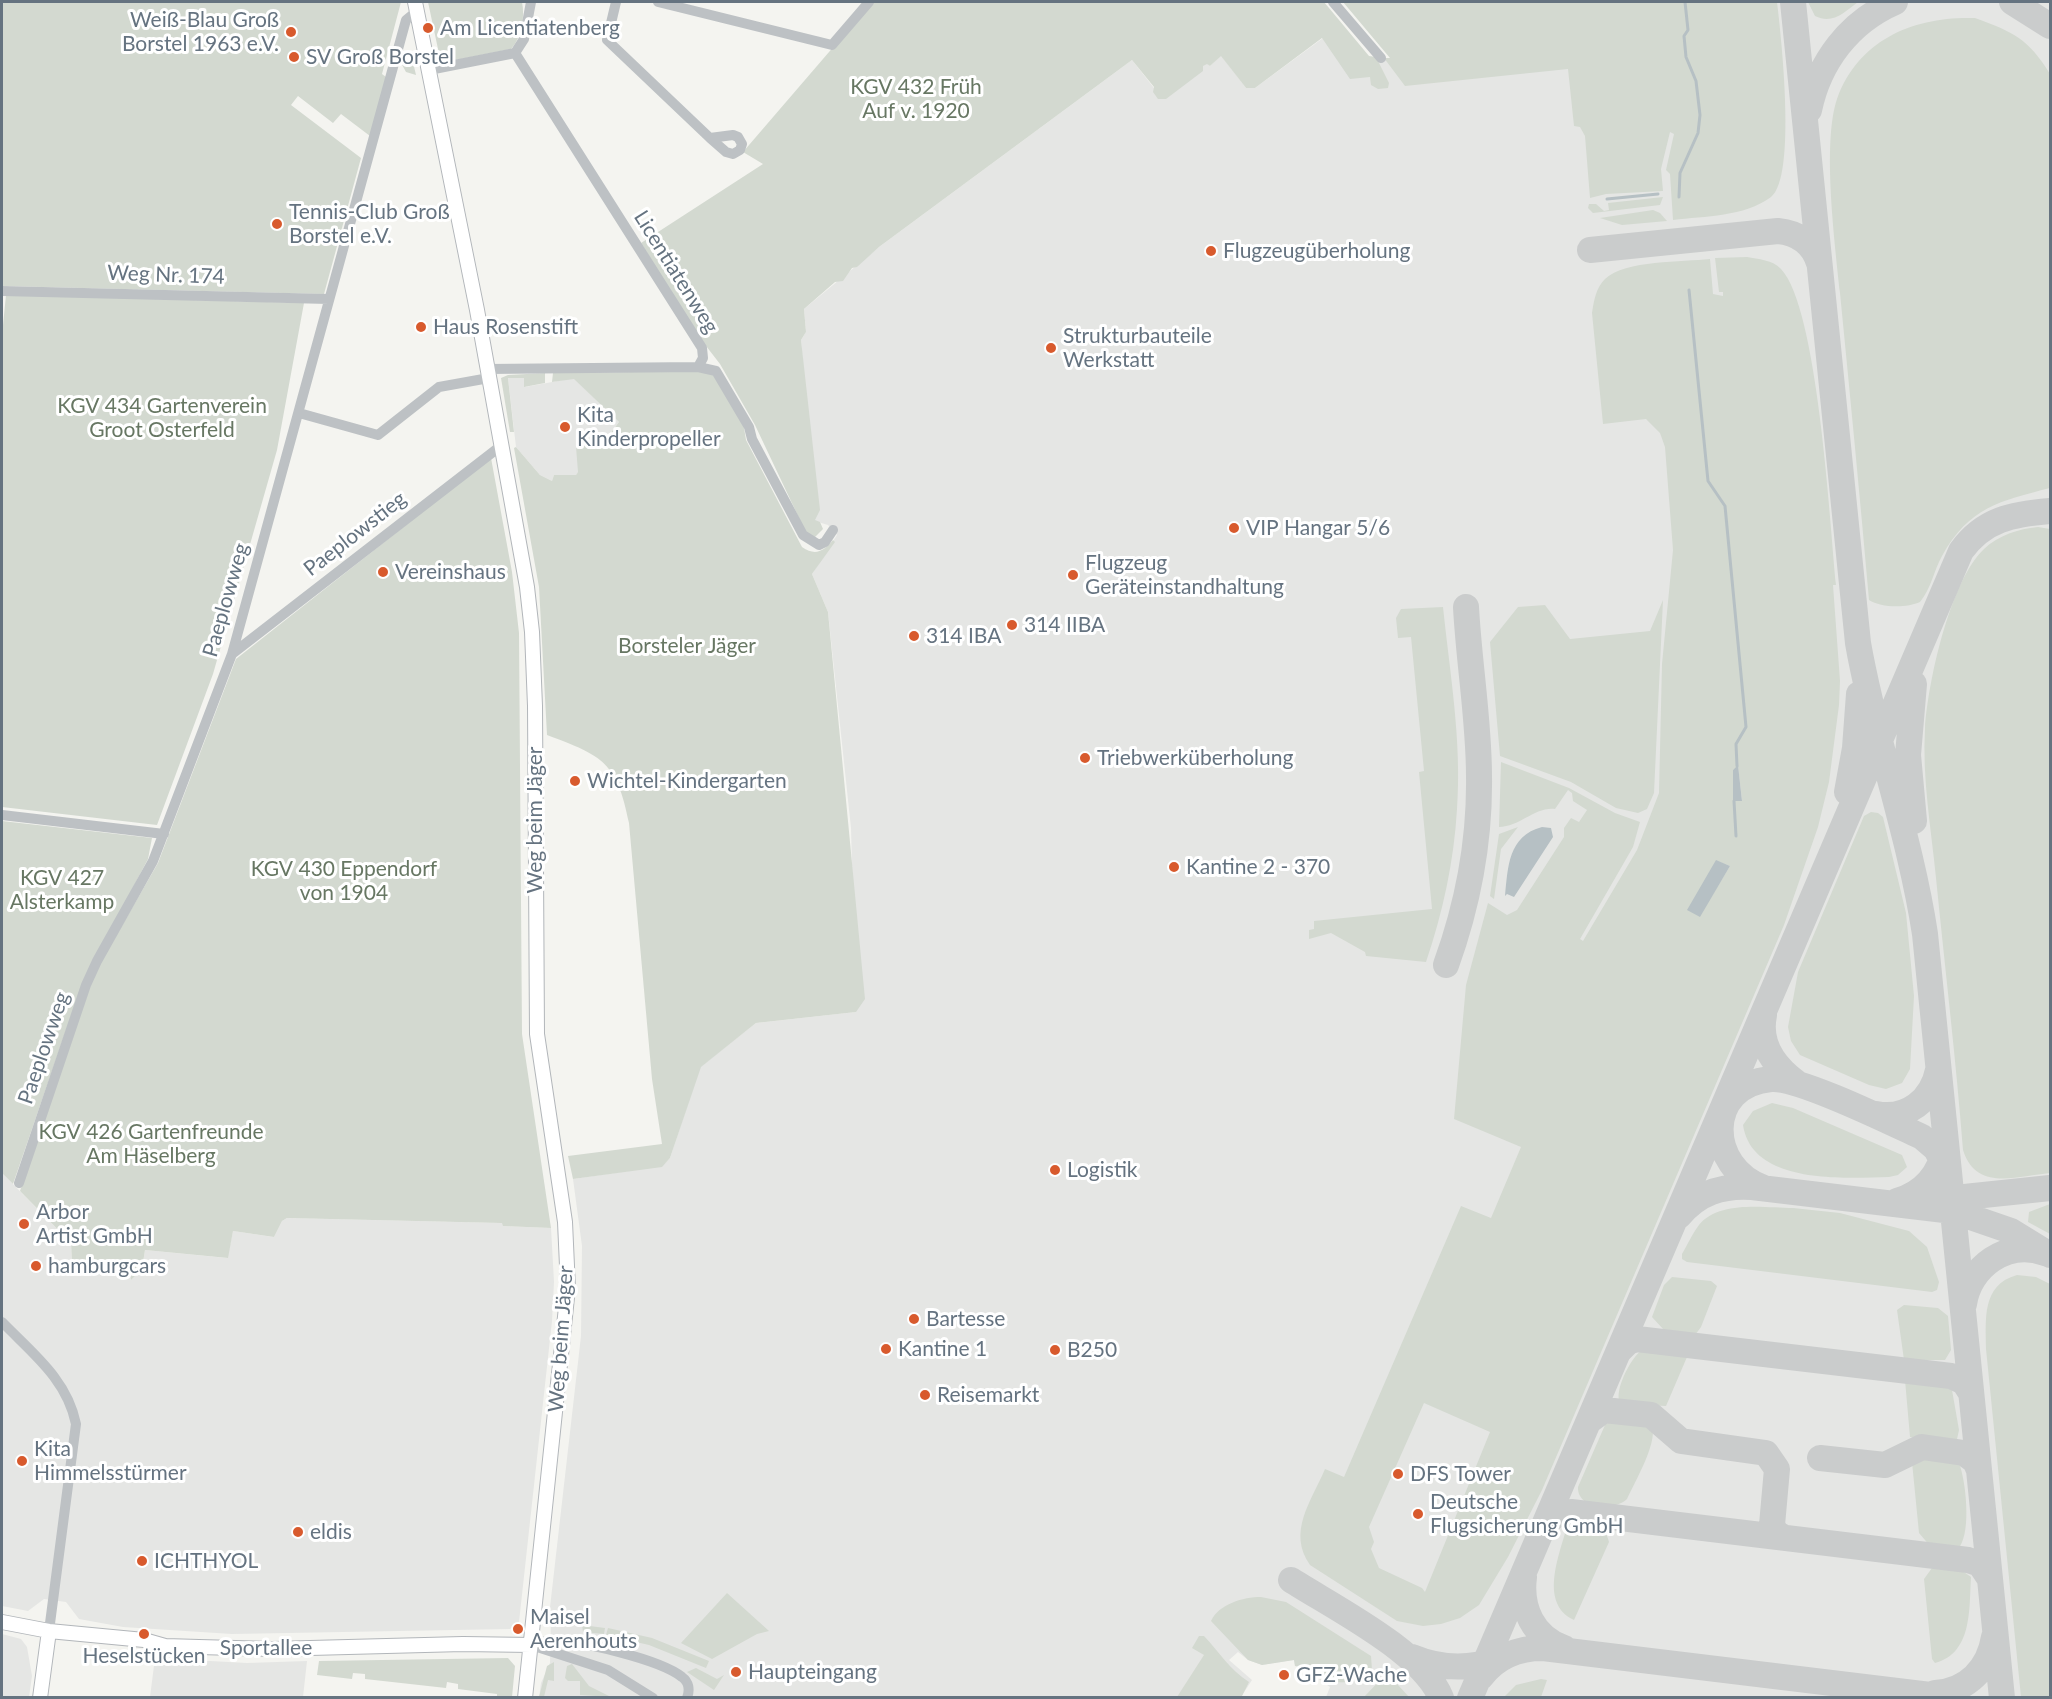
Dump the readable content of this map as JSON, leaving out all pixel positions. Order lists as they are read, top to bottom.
{
  "streets": {
    "street": [
      "Licentiatenweg",
      "Weg Nr. 174",
      "Paeplowstieg",
      "Paeplowweg",
      "Weg beim Jäger",
      "Sportallee"
    ]
  },
  "crossings": [
    ["Weg Nr. 174", "Paeplowweg"],
    ["Paeplowstieg", "Paeplowweg"],
    ["Paeplowstieg", "Weg beim Jäger"],
    ["Paeplowweg", "Weg beim Jäger"],
    ["Weg beim Jäger", "Sportallee"]
  ],
  "parks": [
    "KGV 432 Früh Auf v. 1920",
    "KGV 434 Gartenverein Groot Osterfeld",
    "Borsteler Jäger",
    "KGV 430 Eppendorf von 1904",
    "KGV 427 Alsterkamp",
    "KGV 426 Gartenfreunde Am Häselberg"
  ],
  "places": [
    "Am Licentiatenberg",
    "Weiß-Blau Groß Borstel 1963 e.V.",
    "SV Groß Borstel",
    "Tennis-Club Groß Borstel e.V.",
    "Flugzeugüberholung",
    "Haus Rosenstift",
    "Strukturbauteile Werkstatt",
    "Kita Kinderpropeller",
    "VIP Hangar 5/6",
    "Vereinshaus",
    "Flugzeug Geräteinstandhaltung",
    "314 IIBA",
    "314 IBA",
    "Triebwerküberholung",
    "Wichtel-Kindergarten",
    "Kantine 2 - 370",
    "Logistik",
    "Arbor Artist GmbH",
    "hamburgcars",
    "Bartesse",
    "Kantine 1",
    "B250",
    "Reisemarkt",
    "Kita Himmelsstürmer",
    "DFS Tower",
    "Deutsche Flugsicherung GmbH",
    "eldis",
    "ICHTHYOL",
    "Maisel Aerenhouts",
    "Heselstücken",
    "Haupteingang",
    "GFZ-Wache"
  ]
}
